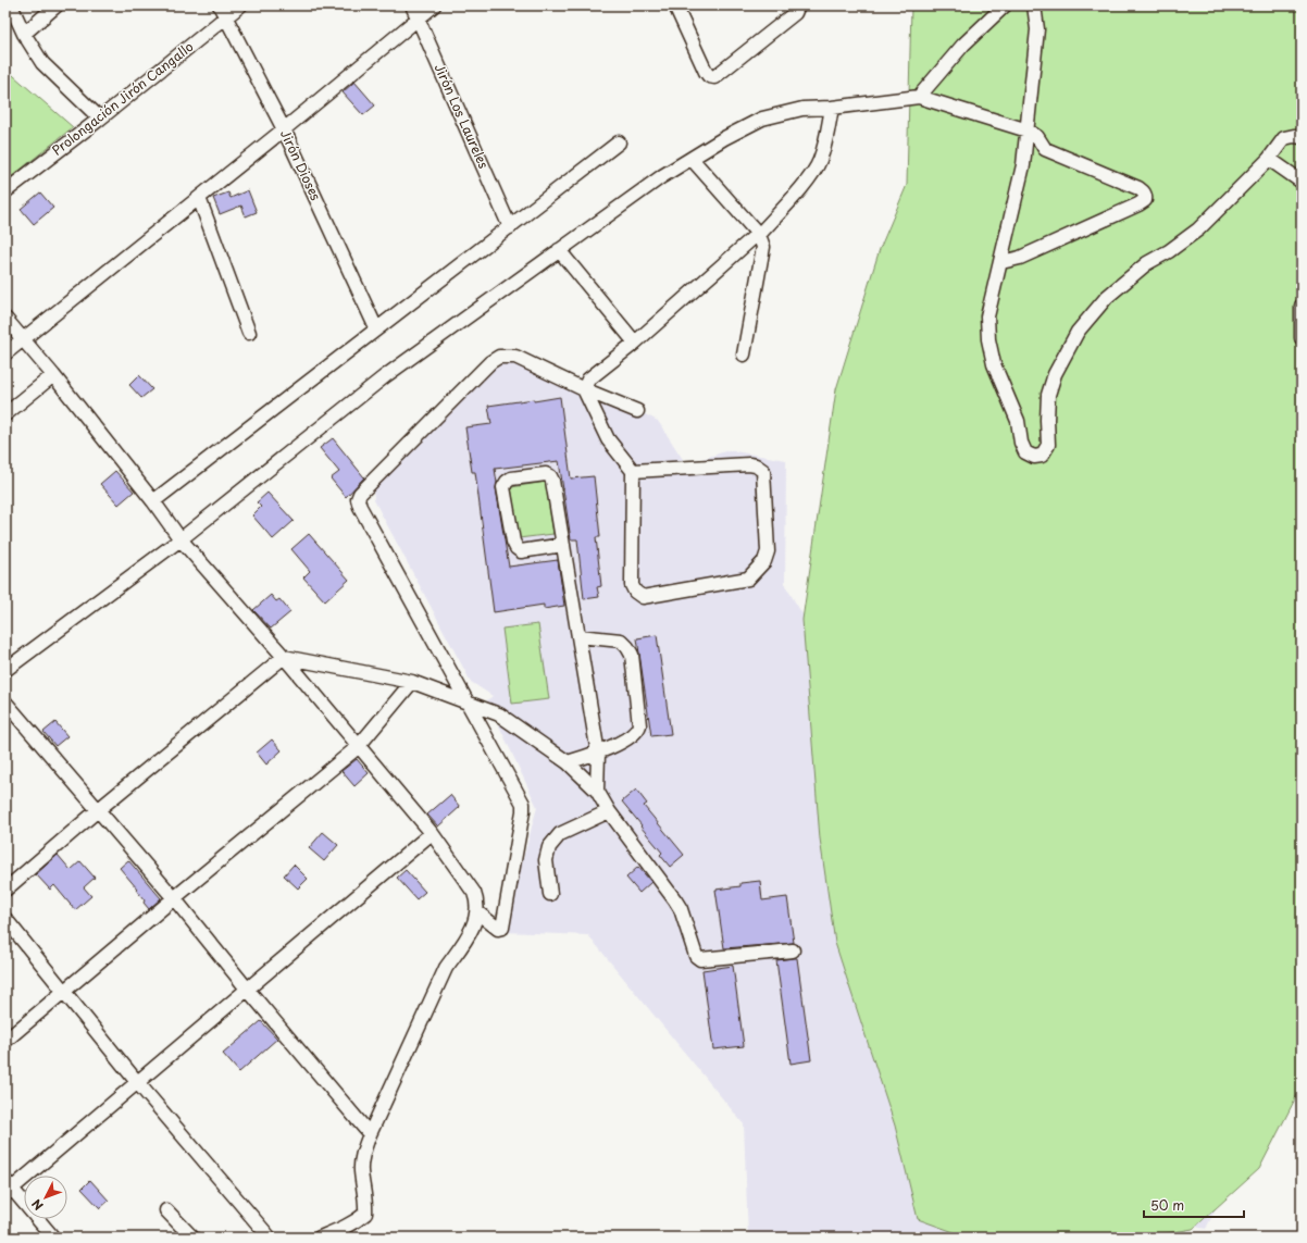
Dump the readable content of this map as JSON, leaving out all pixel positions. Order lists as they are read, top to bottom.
{
  "streets": {
    "street": ["Prolongación Jirón Cangallo", "Jirón Los Laureles", "Jirón Dioses"]
  },
  "crossings": [
    ["Prolongación Jirón Cangallo", "Jirón Dioses"]
  ],
  "scale_bar": "50 m",
  "north": "bottom left"
}
